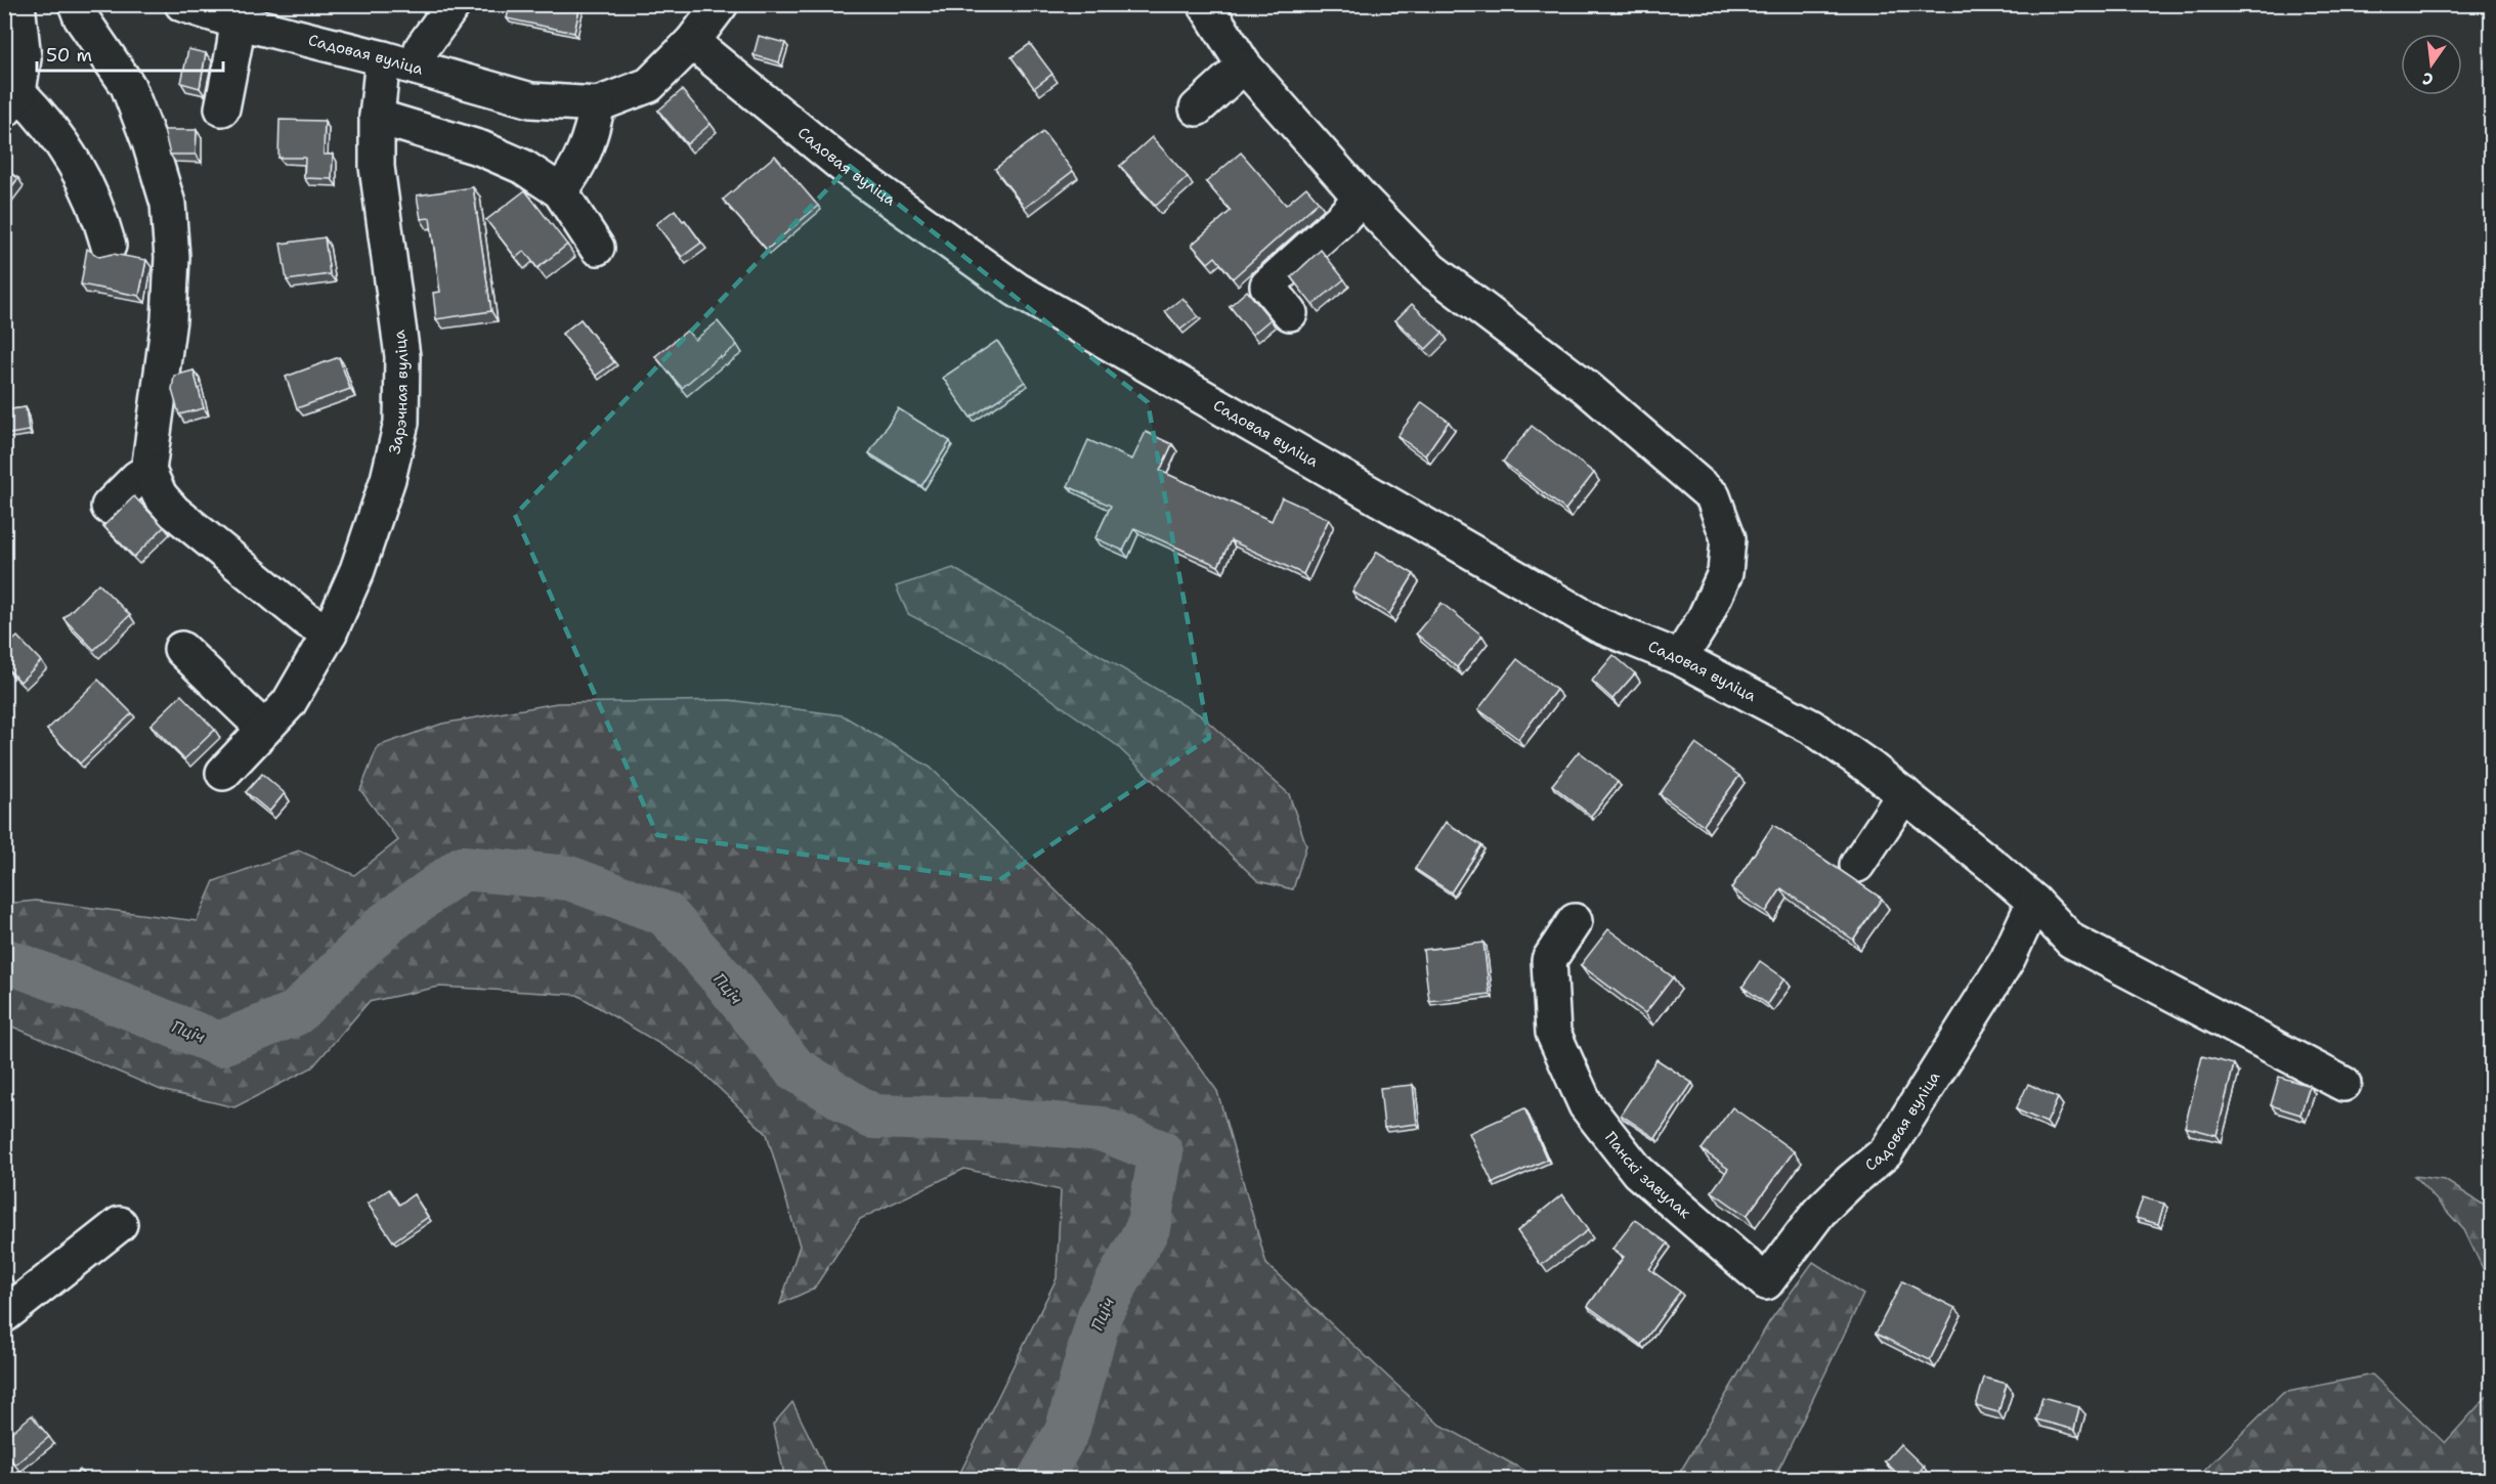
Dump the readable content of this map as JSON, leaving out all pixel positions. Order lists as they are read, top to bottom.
{
  "streets": {
    "street": ["Садовая вуліца", "Зарэчная вуліца", "Панскі завулак"]
  },
  "crossings": [
    ["Садовая вуліца", "Зарэчная вуліца"],
    ["Садовая вуліца", "Панскі завулак"]
  ],
  "water": ["Пціч"],
  "scale_bar": "50 m",
  "north": "bottom"
}
